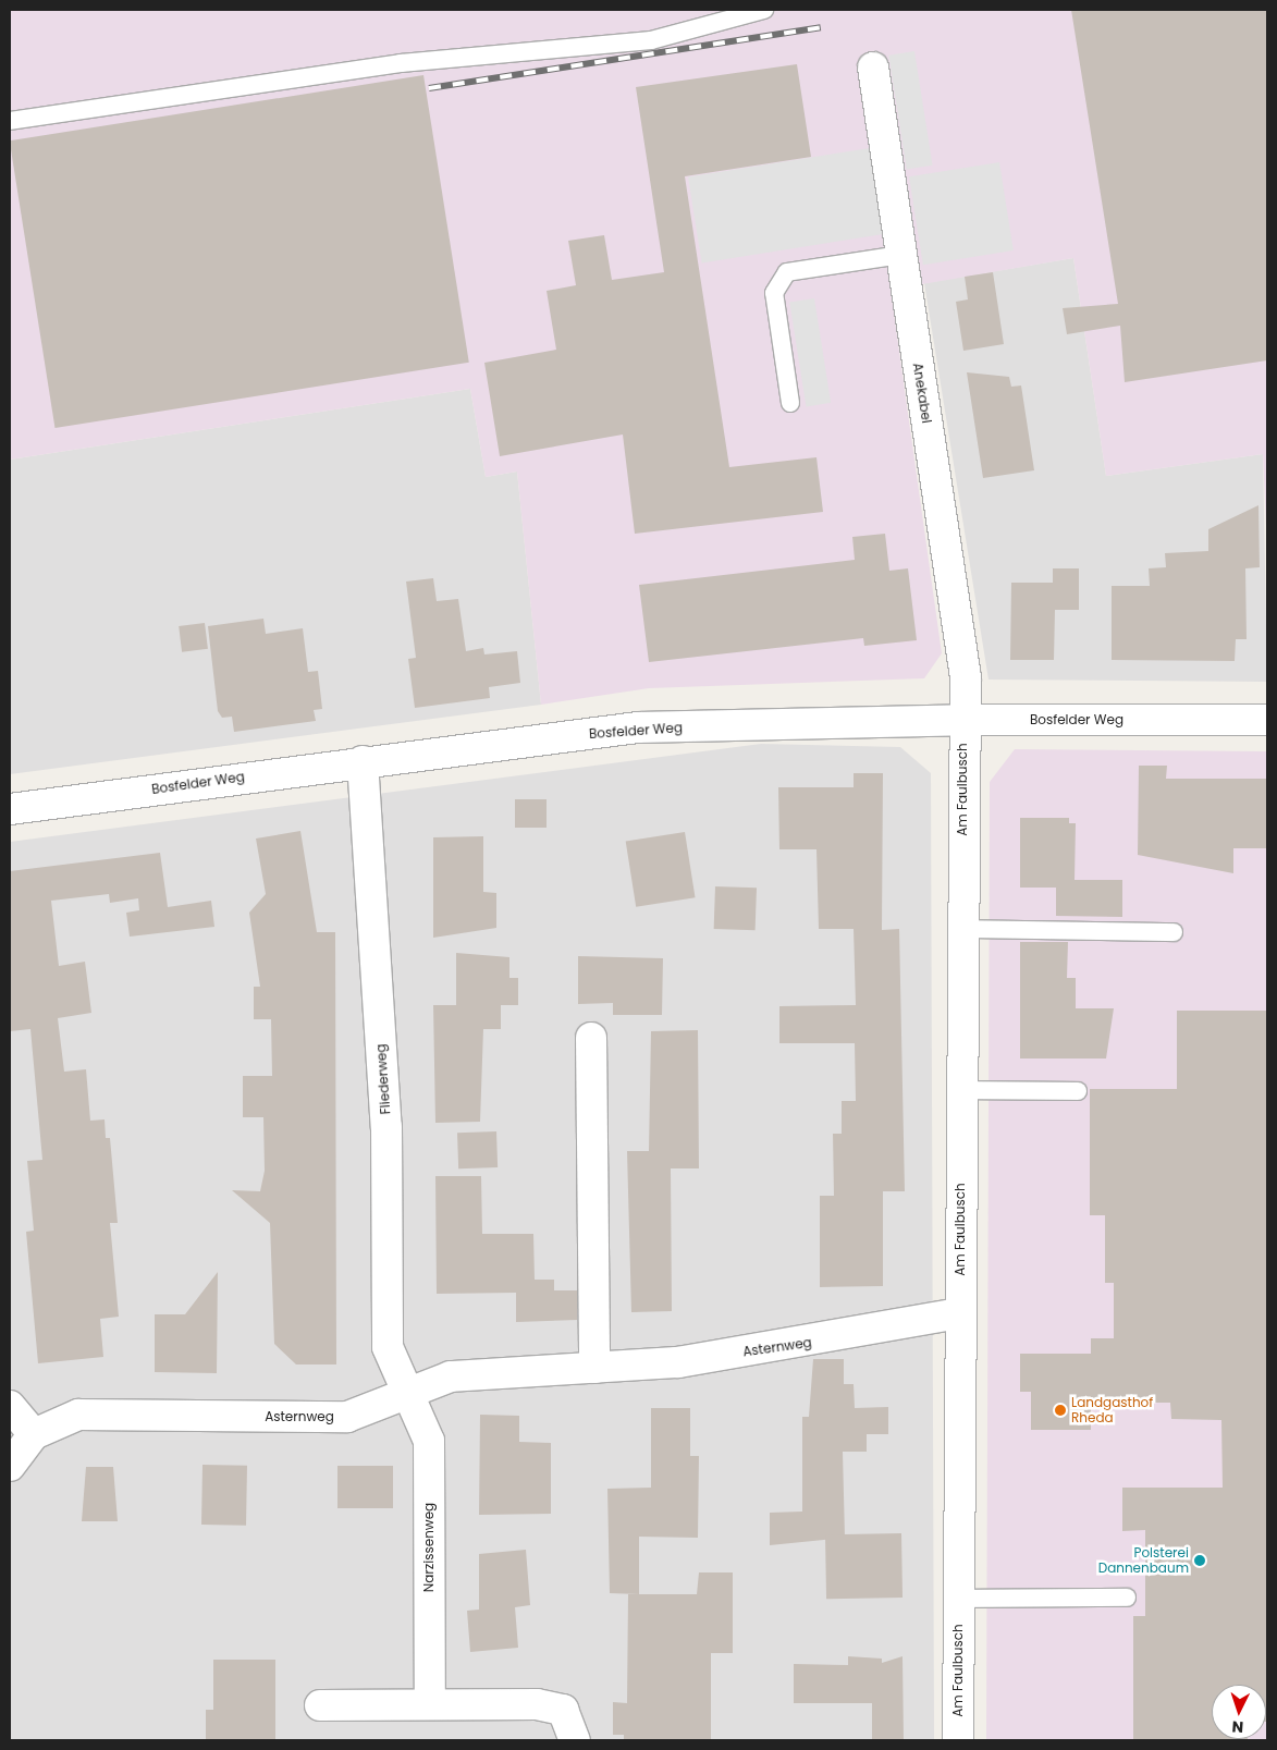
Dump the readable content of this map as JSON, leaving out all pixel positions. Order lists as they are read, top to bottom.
{
  "streets": {
    "street": [
      "Anekabel",
      "Bosfelder Weg",
      "Am Faulbusch",
      "Fliederweg",
      "Asternweg",
      "Narzissenweg"
    ]
  },
  "crossings": [
    ["Anekabel", "Bosfelder Weg"],
    ["Anekabel", "Am Faulbusch"],
    ["Bosfelder Weg", "Am Faulbusch"],
    ["Bosfelder Weg", "Fliederweg"],
    ["Am Faulbusch", "Asternweg"],
    ["Fliederweg", "Asternweg"],
    ["Fliederweg", "Narzissenweg"],
    ["Asternweg", "Narzissenweg"]
  ],
  "places": ["Landgasthof Rheda", "Polsterei Dannenbaum"],
  "north": "bottom"
}
